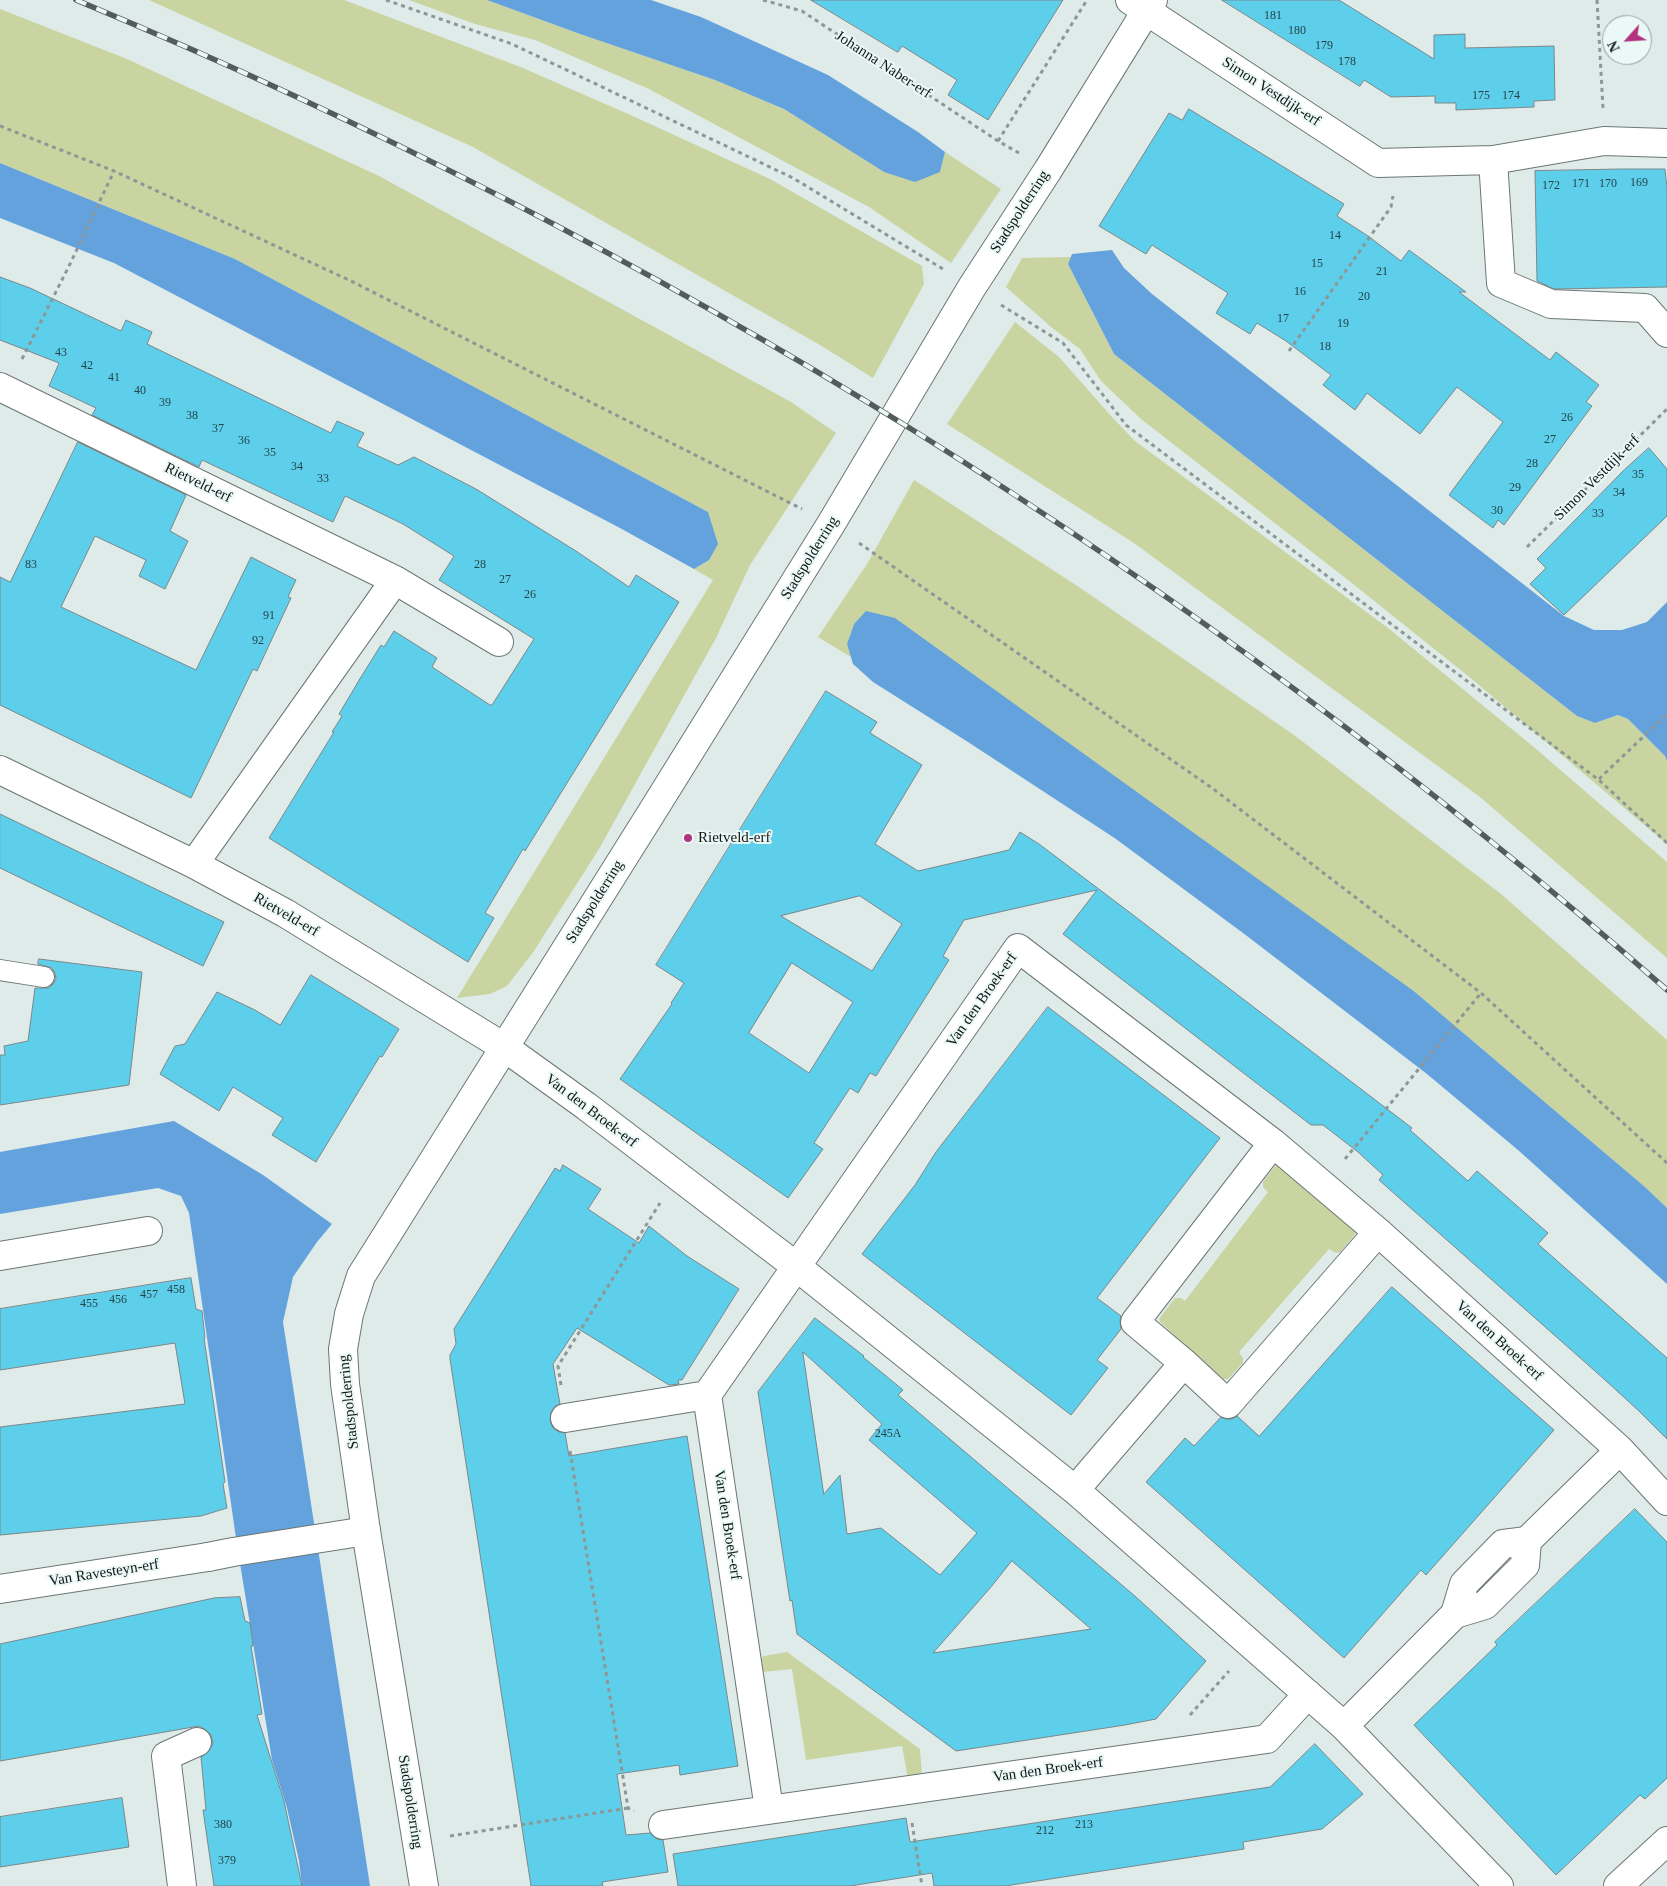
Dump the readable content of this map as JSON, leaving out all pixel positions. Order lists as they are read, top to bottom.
{
  "streets": {
    "street": [
      "Simon Vestdijk-erf",
      "Stadspolderring",
      "Rietveld-erf",
      "Van den Broek-erf",
      "Van Ravesteyn-erf"
    ],
    "path": ["Johanna Naber-erf"]
  },
  "crossings": [
    ["Johanna Naber-erf", "Stadspolderring"],
    ["Simon Vestdijk-erf", "Stadspolderring"],
    ["Stadspolderring", "Rietveld-erf"],
    ["Stadspolderring", "Van den Broek-erf"],
    ["Stadspolderring", "Van Ravesteyn-erf"],
    ["Rietveld-erf", "Van den Broek-erf"]
  ],
  "places": ["Rietveld-erf"],
  "house_numbers": [
    "181",
    "180",
    "179",
    "178",
    "175",
    "174",
    "169",
    "171",
    "170",
    "172",
    "14",
    "15",
    "21",
    "16",
    "20",
    "17",
    "19",
    "18",
    "43",
    "42",
    "41",
    "40",
    "39",
    "38",
    "26",
    "37",
    "27",
    "36",
    "35",
    "28",
    "34",
    "35",
    "33",
    "29",
    "34",
    "30",
    "33",
    "83",
    "28",
    "27",
    "26",
    "91",
    "92",
    "458",
    "457",
    "456",
    "455",
    "245A",
    "380",
    "213",
    "212",
    "379"
  ],
  "north": "bottom left"
}
